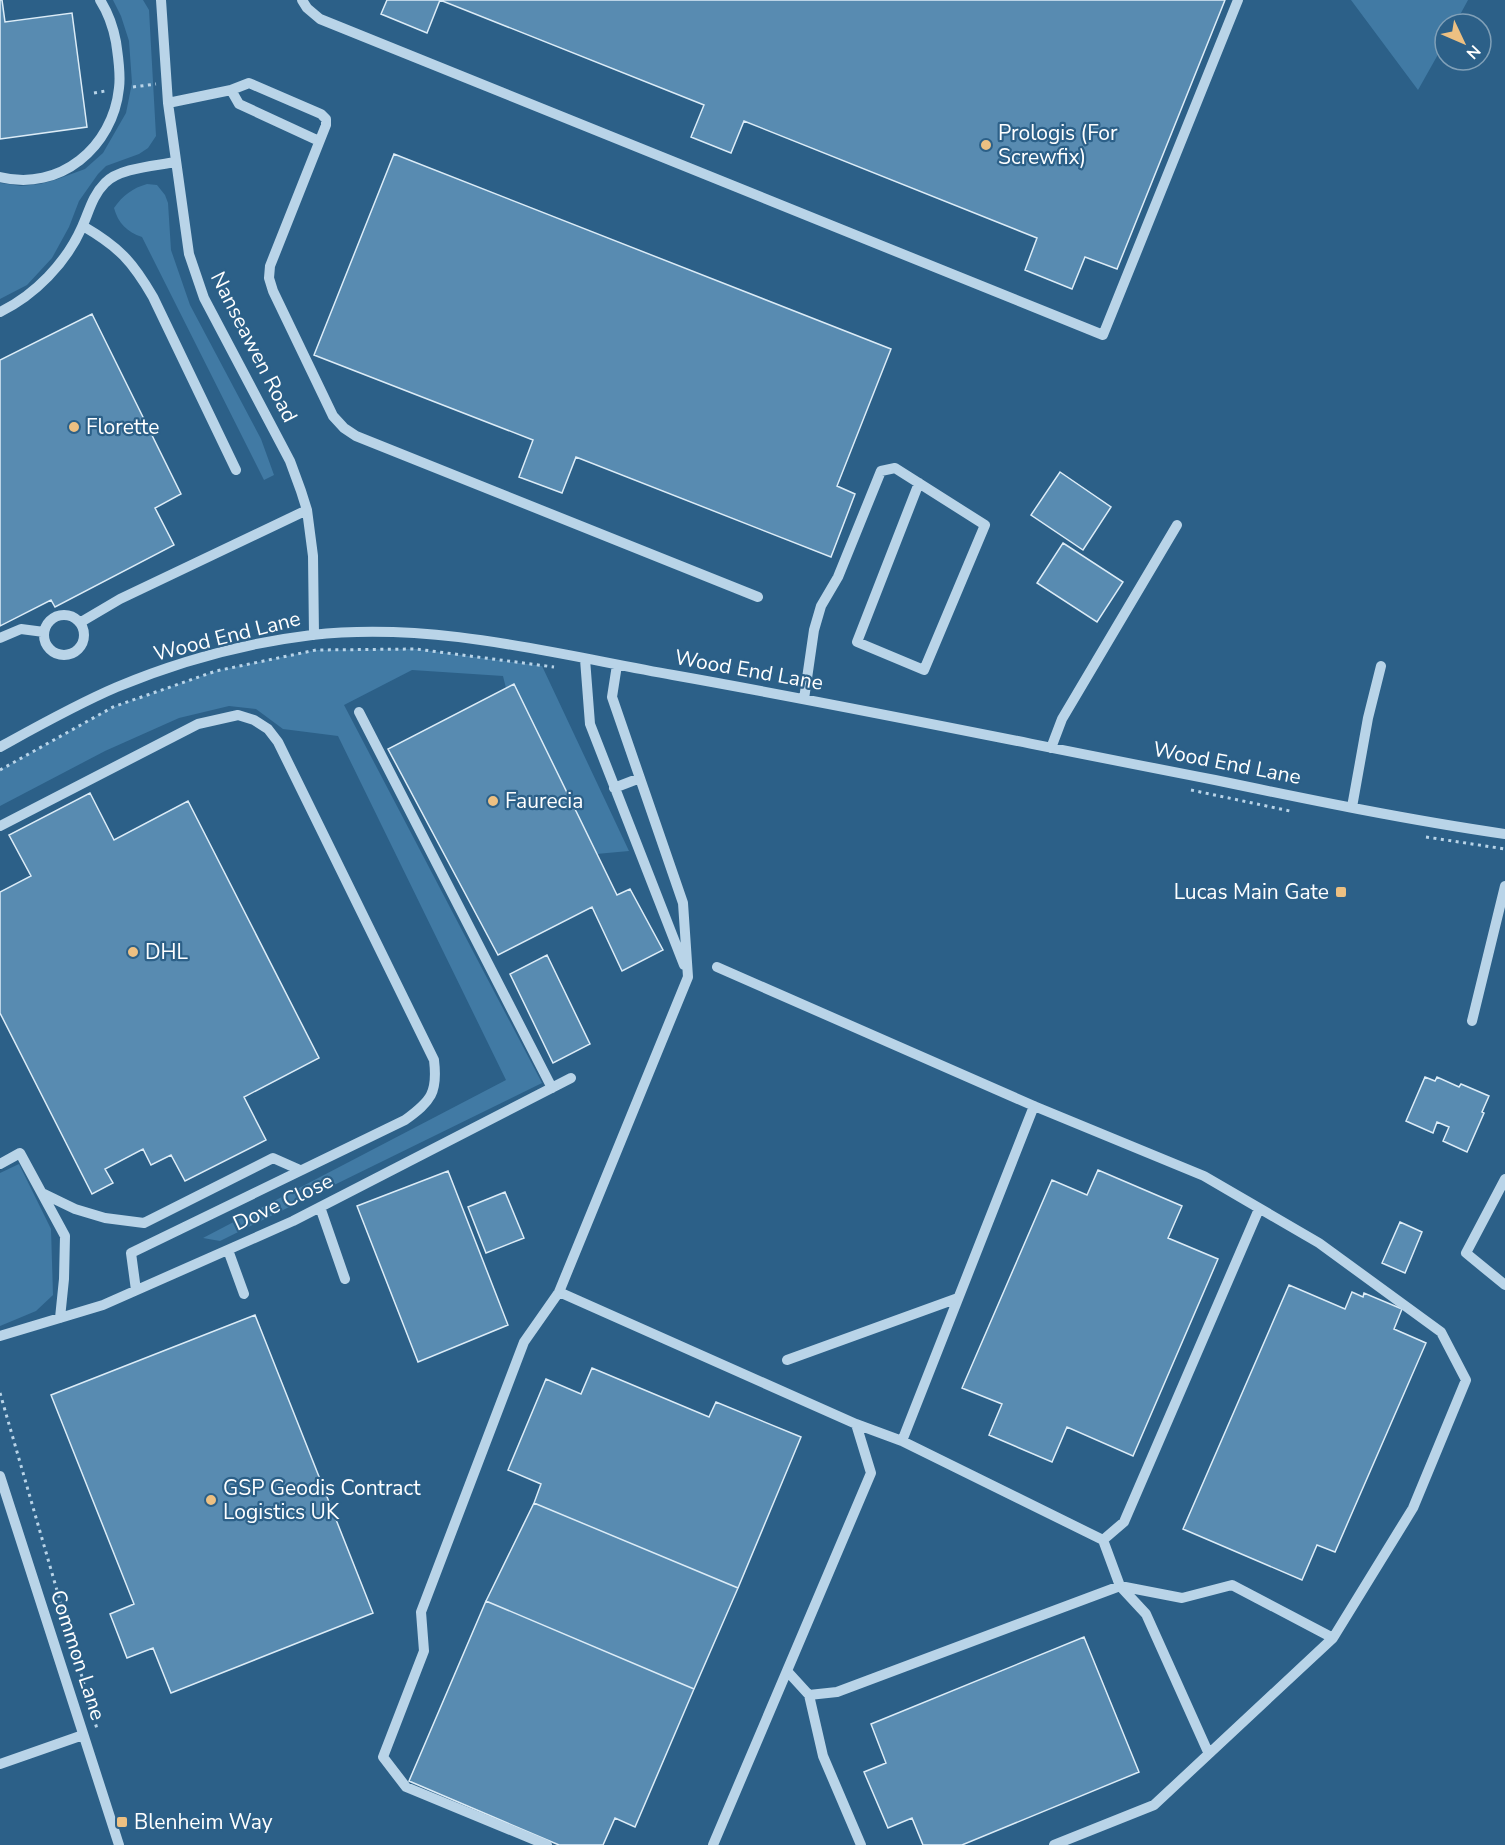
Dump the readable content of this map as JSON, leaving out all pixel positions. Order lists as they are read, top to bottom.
{
  "streets": {
    "street": [
      "Nanseawen Road",
      "Wood End Lane",
      "Dove Close",
      "Common Lane"
    ]
  },
  "crossings": [
    ["Nanseawen Road", "Wood End Lane"]
  ],
  "places": {
    "other": [
      "Prologis (For Screwfix)",
      "Florette",
      "Faurecia",
      "DHL",
      "GSP Geodis Contract Logistics UK"
    ],
    "transit": ["Lucas Main Gate", "Blenheim Way"]
  },
  "north": "bottom right"
}
